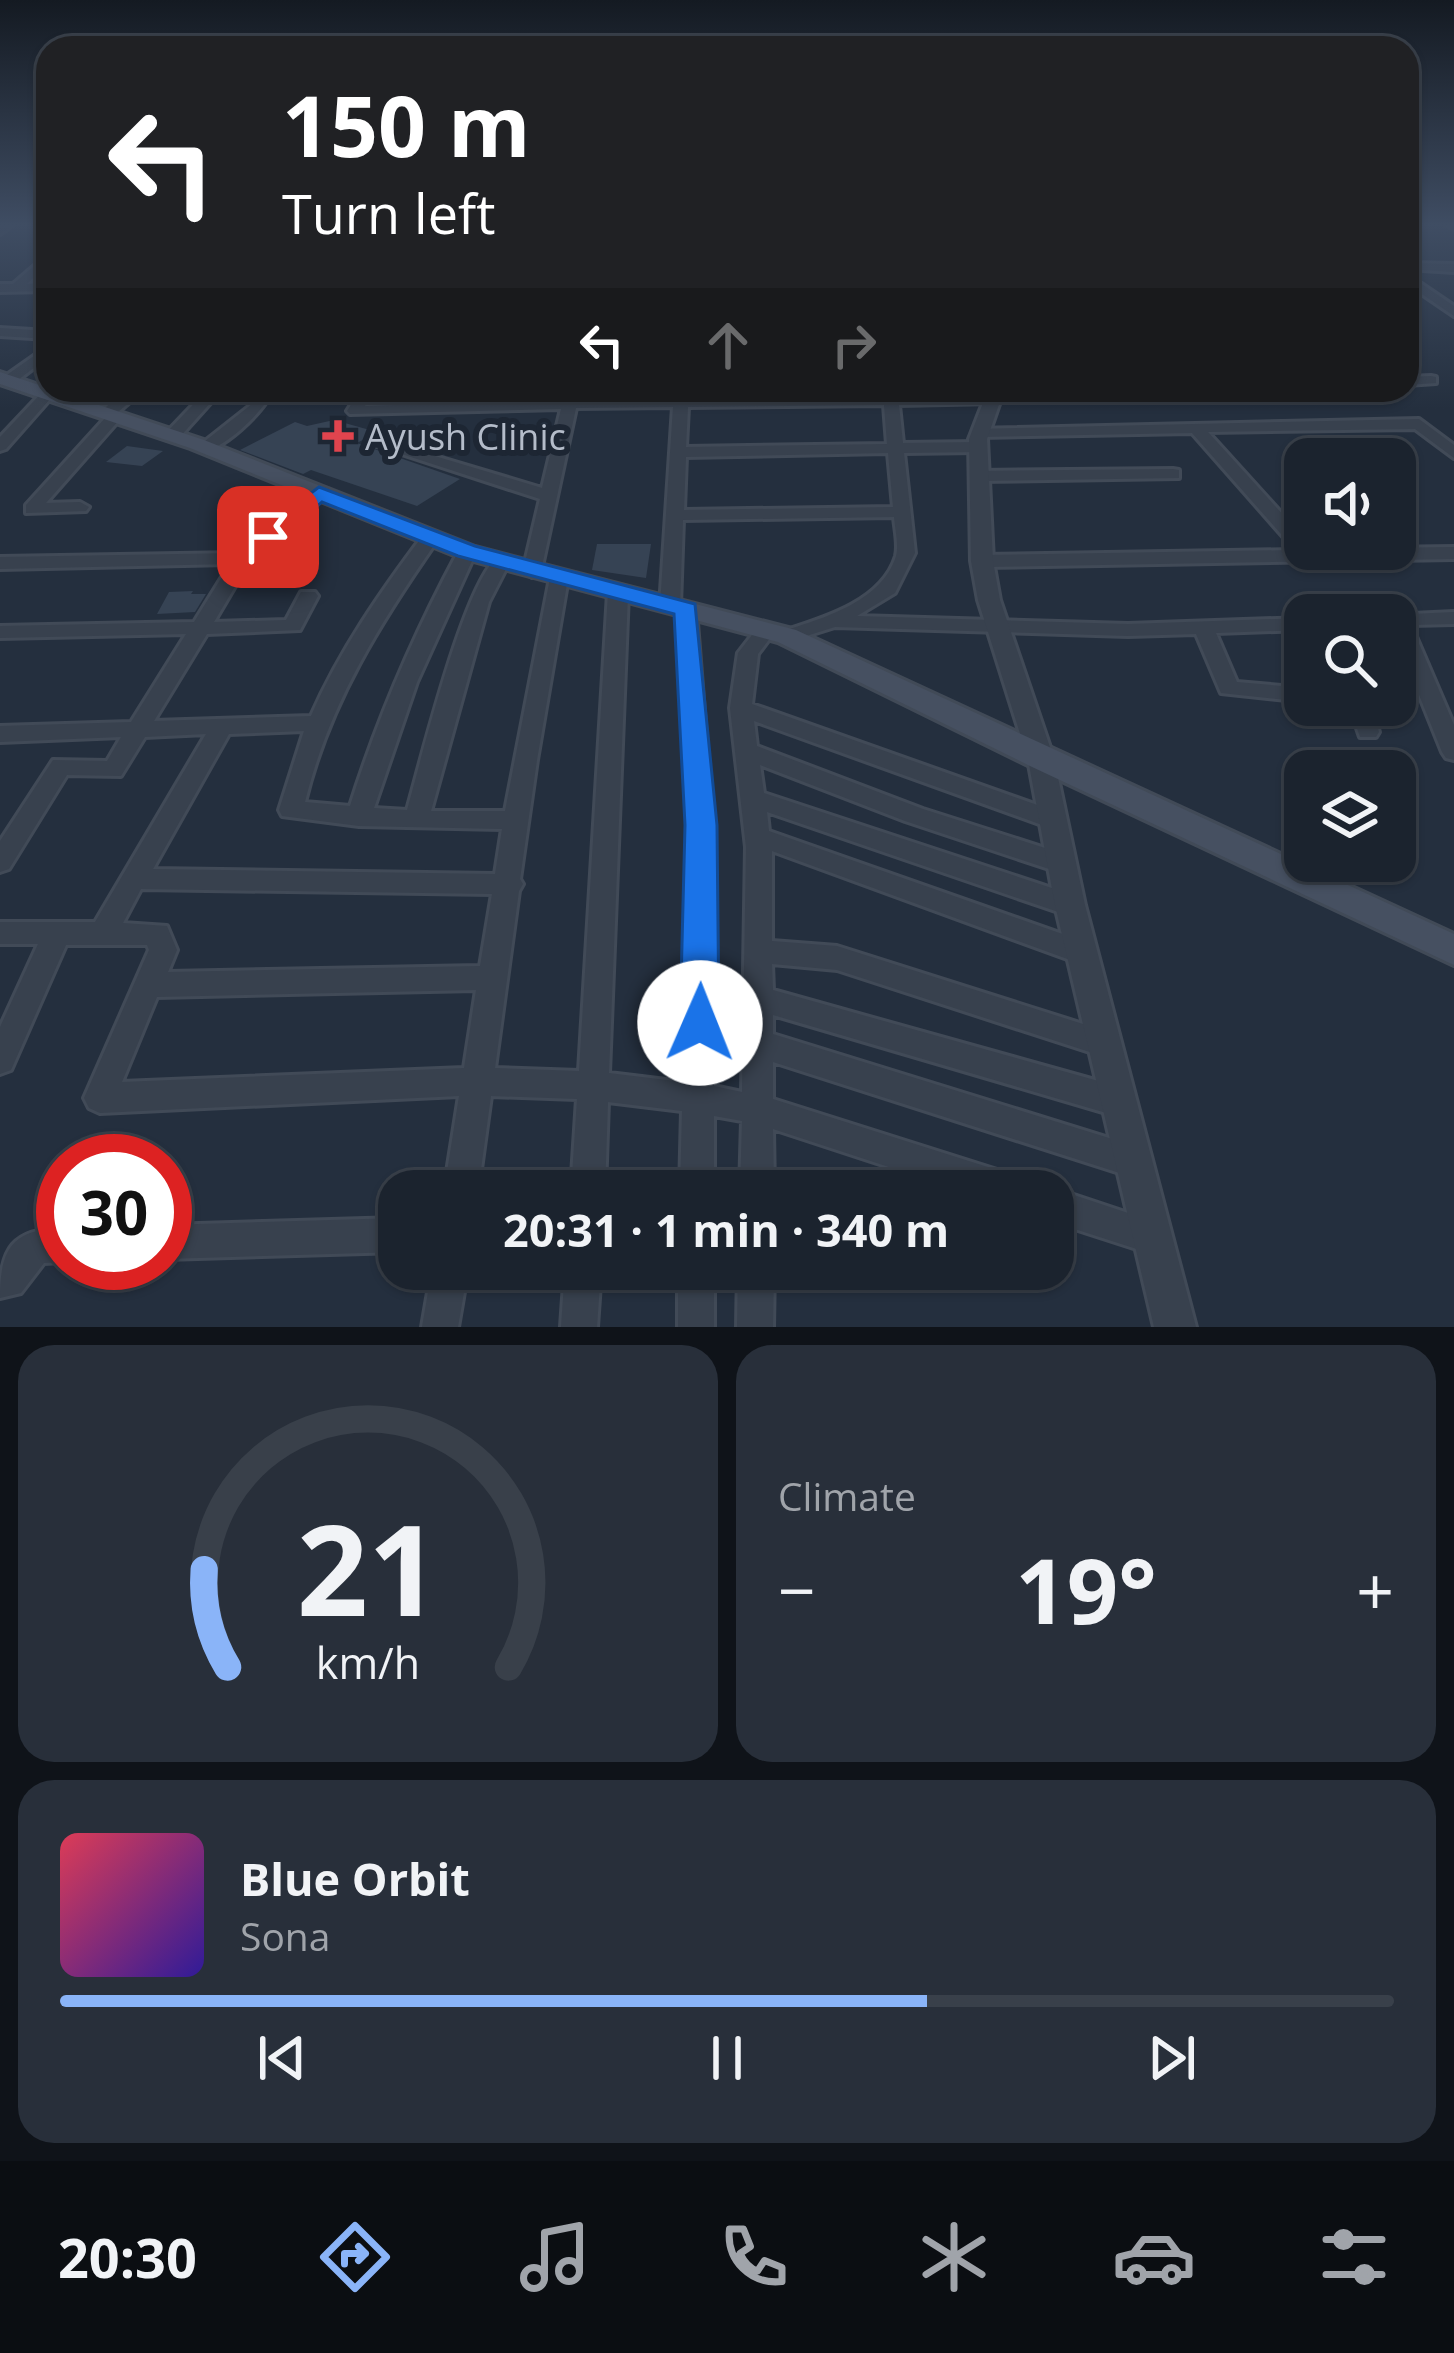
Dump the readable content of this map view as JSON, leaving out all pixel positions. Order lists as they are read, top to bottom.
{
  "places": {
    "health": ["Ayush Clinic"]
  },
  "page": {
    "turn": ["150 m", "Turn left"],
    "limit": "30",
    "trip": "20:31 · 1 min · 340 m",
    "tile": "Climate",
    "heat": ["−", "19°", "+"],
    "song": ["Blue Orbit", "Sona"],
    "tabs": "20:30",
    "gauge": ["21", "km/h"]
  }
}
